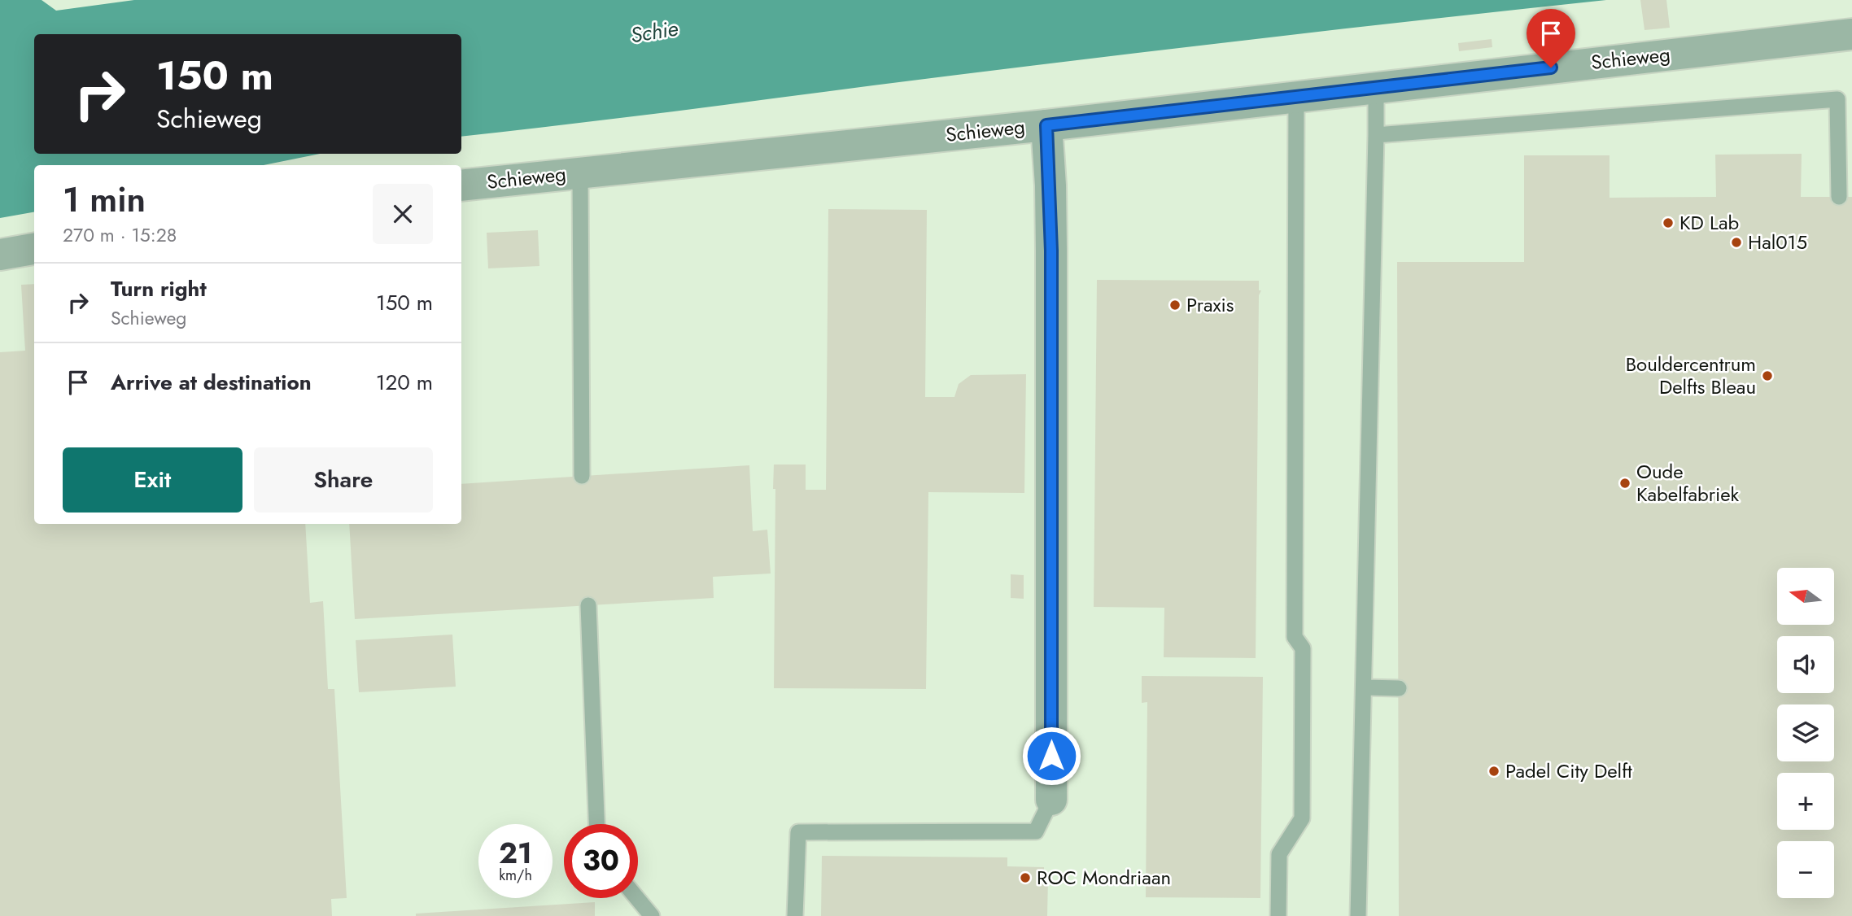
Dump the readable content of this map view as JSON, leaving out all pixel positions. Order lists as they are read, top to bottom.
{
  "streets": {
    "street": ["Schieweg"]
  },
  "water": ["Schie"],
  "places": [
    "KD Lab",
    "Hal015",
    "Praxis",
    "Bouldercentrum Delfts Bleau",
    "Oude Kabelfabriek",
    "Padel City Delft",
    "ROC Mondriaan"
  ],
  "north": "left",
  "page": {
    "turn": ["150 m", "Schieweg"],
    "heading": ["1 min", "270 m · 15:28"],
    "list": [
      {
        "name": "Turn right",
        "note": "Schieweg",
        "value": "150 m"
      },
      {
        "name": "Arrive at destination",
        "value": "120 m"
      }
    ],
    "buttons": ["Exit", "Share"],
    "map_buttons": ["+", "−"],
    "speed": "21 km/h",
    "limit": "30"
  }
}
